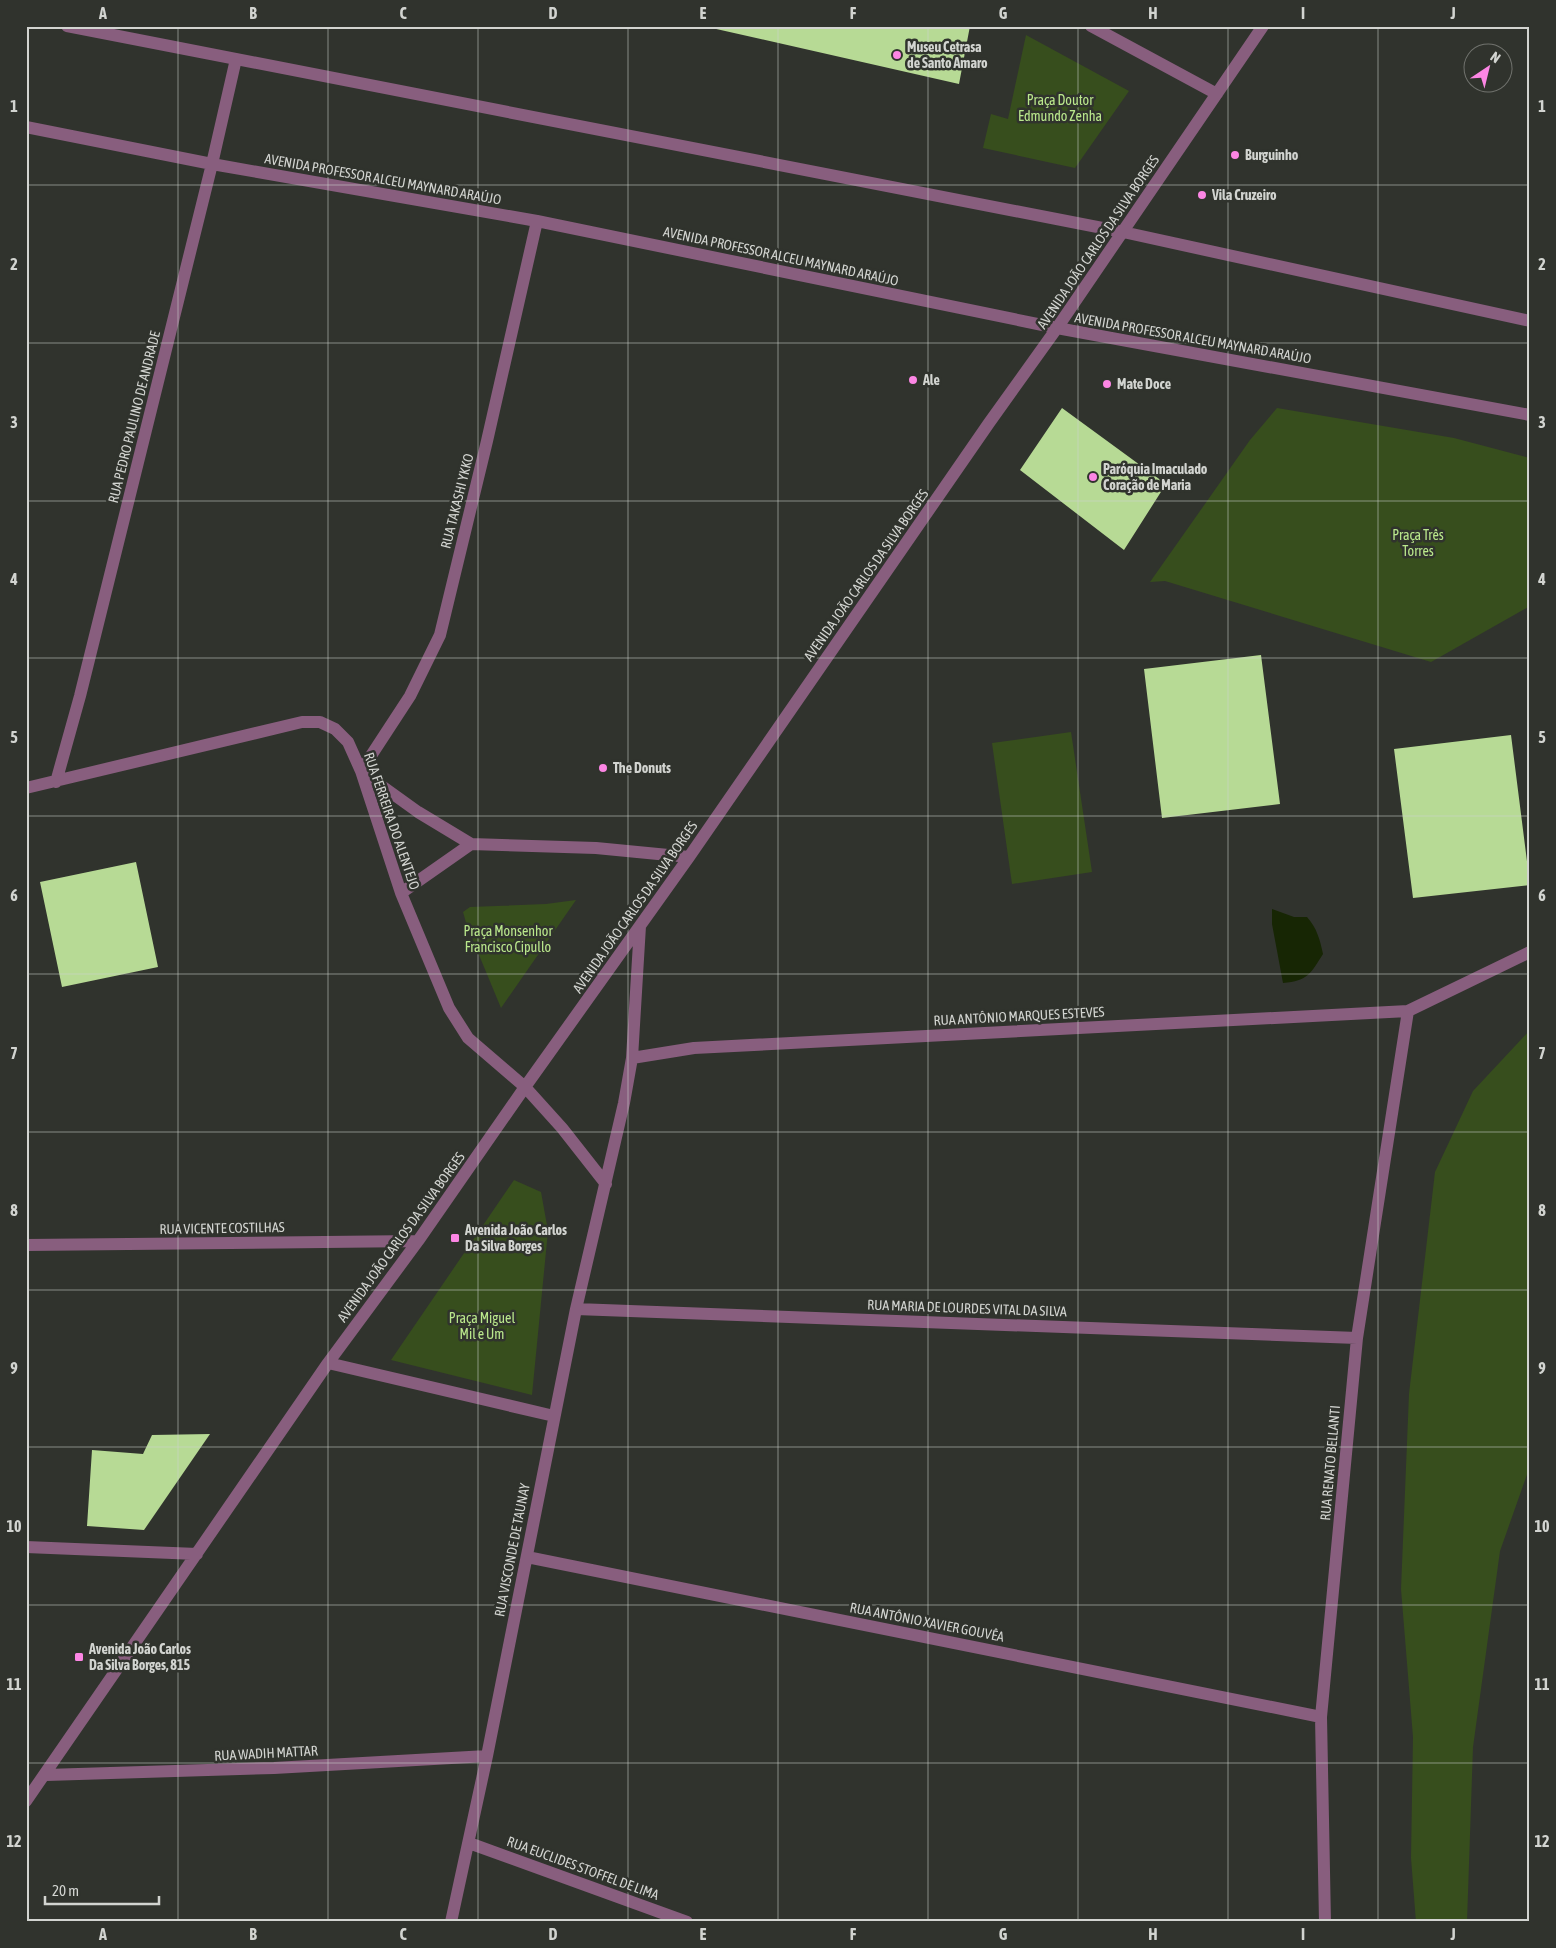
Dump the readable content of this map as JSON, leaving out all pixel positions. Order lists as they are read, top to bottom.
{
  "streets": {
    "street": [
      "AVENIDA PROFESSOR ALCEU MAYNARD ARAÚJO",
      "AVENIDA JOÃO CARLOS DA SILVA BORGES",
      "RUA PEDRO PAULINO DE ANDRADE",
      "RUA TAKASHI YKKO",
      "RUA FERREIRA DO ALENTEJO",
      "RUA ANTÔNIO MARQUES ESTEVES",
      "RUA VICENTE COSTILHAS",
      "RUA MARIA DE LOURDES VITAL DA SILVA",
      "RUA RENATO BELLANTI",
      "RUA VISCONDE DE TAUNAY",
      "RUA ANTÔNIO XAVIER GOUVÊA",
      "RUA WADIH MATTAR",
      "RUA EUCLIDES STOFFEL DE LIMA"
    ]
  },
  "crossings": [
    ["AVENIDA PROFESSOR ALCEU MAYNARD ARAÚJO", "AVENIDA JOÃO CARLOS DA SILVA BORGES"],
    ["AVENIDA PROFESSOR ALCEU MAYNARD ARAÚJO", "RUA PEDRO PAULINO DE ANDRADE"],
    ["AVENIDA PROFESSOR ALCEU MAYNARD ARAÚJO", "RUA TAKASHI YKKO"],
    ["AVENIDA JOÃO CARLOS DA SILVA BORGES", "RUA FERREIRA DO ALENTEJO"],
    ["AVENIDA JOÃO CARLOS DA SILVA BORGES", "RUA VICENTE COSTILHAS"],
    ["AVENIDA JOÃO CARLOS DA SILVA BORGES", "RUA VISCONDE DE TAUNAY"],
    ["AVENIDA JOÃO CARLOS DA SILVA BORGES", "RUA WADIH MATTAR"],
    ["RUA PEDRO PAULINO DE ANDRADE", "RUA FERREIRA DO ALENTEJO"],
    ["RUA TAKASHI YKKO", "RUA FERREIRA DO ALENTEJO"],
    ["RUA ANTÔNIO MARQUES ESTEVES", "RUA RENATO BELLANTI"],
    ["RUA ANTÔNIO MARQUES ESTEVES", "RUA VISCONDE DE TAUNAY"],
    ["RUA MARIA DE LOURDES VITAL DA SILVA", "RUA RENATO BELLANTI"],
    ["RUA MARIA DE LOURDES VITAL DA SILVA", "RUA VISCONDE DE TAUNAY"],
    ["RUA RENATO BELLANTI", "RUA ANTÔNIO XAVIER GOUVÊA"],
    ["RUA VISCONDE DE TAUNAY", "RUA ANTÔNIO XAVIER GOUVÊA"],
    ["RUA VISCONDE DE TAUNAY", "RUA WADIH MATTAR"],
    ["RUA VISCONDE DE TAUNAY", "RUA EUCLIDES STOFFEL DE LIMA"]
  ],
  "parks": [
    "Praça Doutor Edmundo Zenha",
    "Praça Três Torres",
    "Praça Monsenhor Francisco Cipullo",
    "Praça Miguel Mil e Um"
  ],
  "places": {
    "other": [
      "Museu Cetrasa de Santo Amaro",
      "Burguinho",
      "Vila Cruzeiro",
      "Ale",
      "Mate Doce",
      "Paróquia Imaculado Coração de Maria",
      "The Donuts"
    ],
    "transit": ["Avenida João Carlos Da Silva Borges", "Avenida João Carlos Da Silva Borges, 815"]
  },
  "scale_bar": "20 m",
  "north": "top right",
  "grid": {
    "columns": [
      "A",
      "B",
      "C",
      "D",
      "E",
      "F",
      "G",
      "H",
      "I",
      "J"
    ],
    "rows": [
      "1",
      "2",
      "3",
      "4",
      "5",
      "6",
      "7",
      "8",
      "9",
      "10",
      "11",
      "12"
    ]
  }
}
